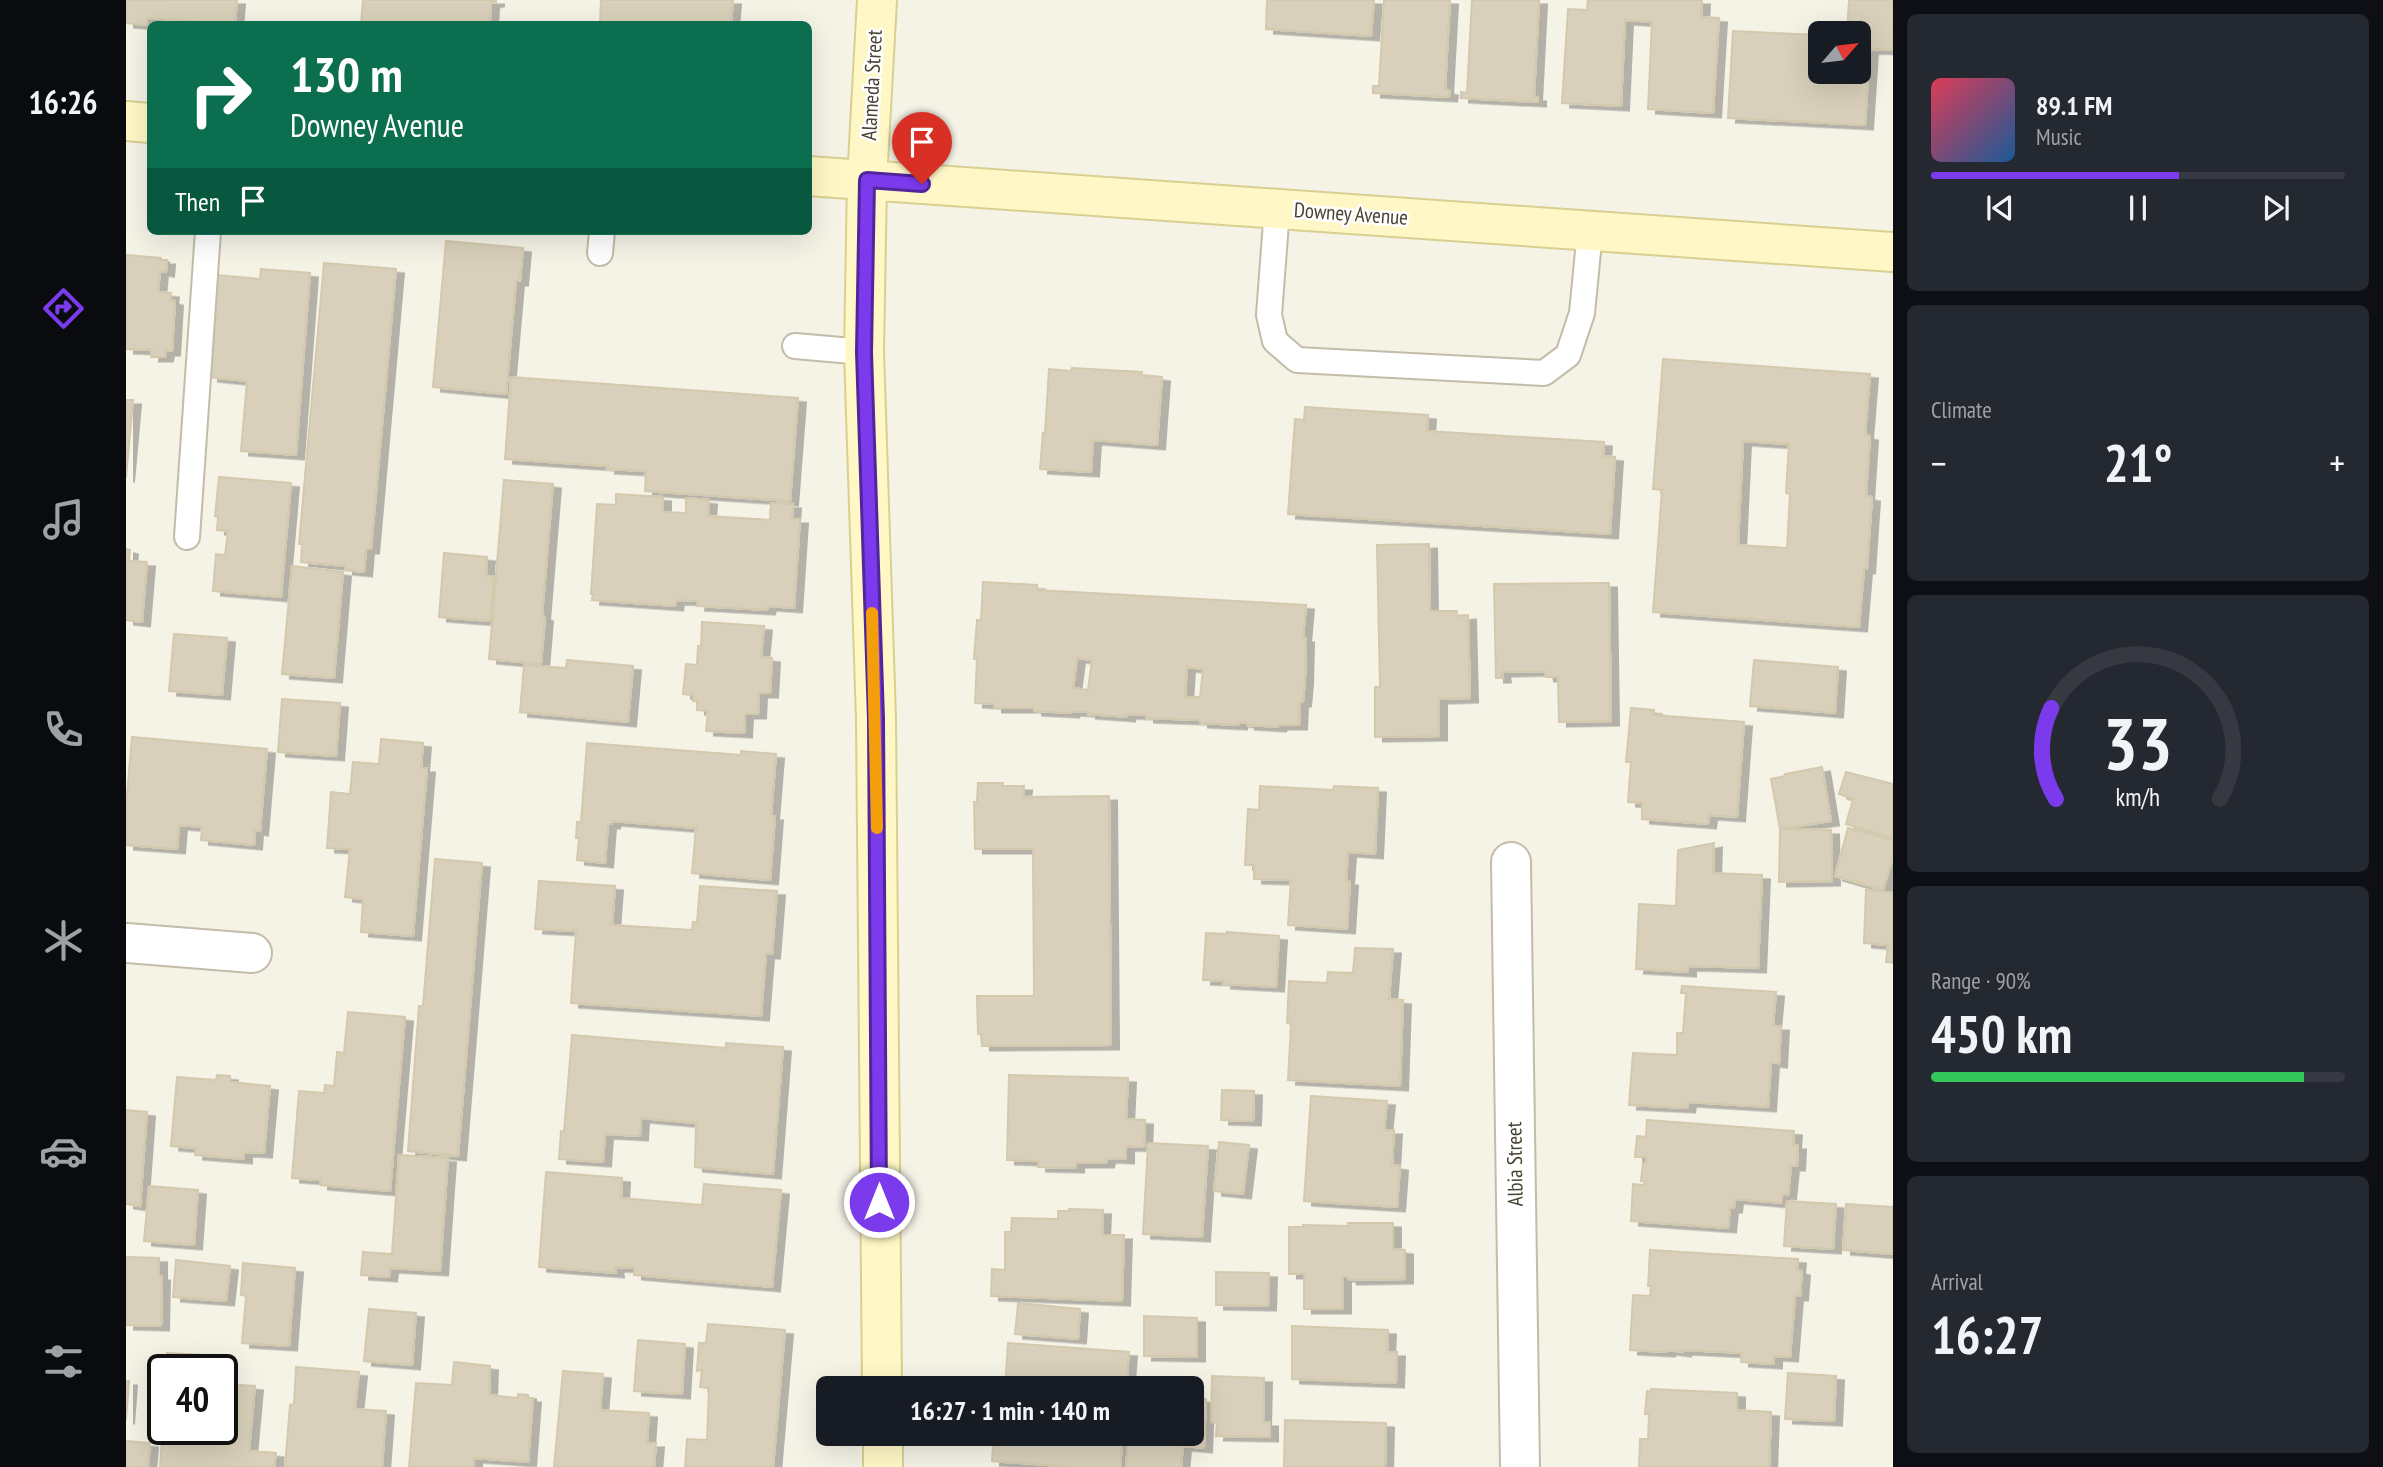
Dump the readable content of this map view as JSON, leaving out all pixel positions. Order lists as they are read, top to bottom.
{
  "streets": {
    "street": ["Alameda Street", "Downey Avenue", "Albia Street"]
  },
  "crossings": [
    ["Alameda Street", "Downey Avenue"]
  ],
  "north": "top right",
  "page": {
    "tabs": "16:26",
    "turn": ["130 m", "Downey Avenue"],
    "song": ["89.1 FM", "Music"],
    "then": "Then",
    "tile": [
      "Climate",
      ["Range · 90%", "450 km"],
      ["Arrival", "16:27"]
    ],
    "heat": ["−", "21°", "+"],
    "limit": "40",
    "trip": "16:27 · 1 min · 140 m",
    "gauge": ["33", "km/h"]
  }
}
